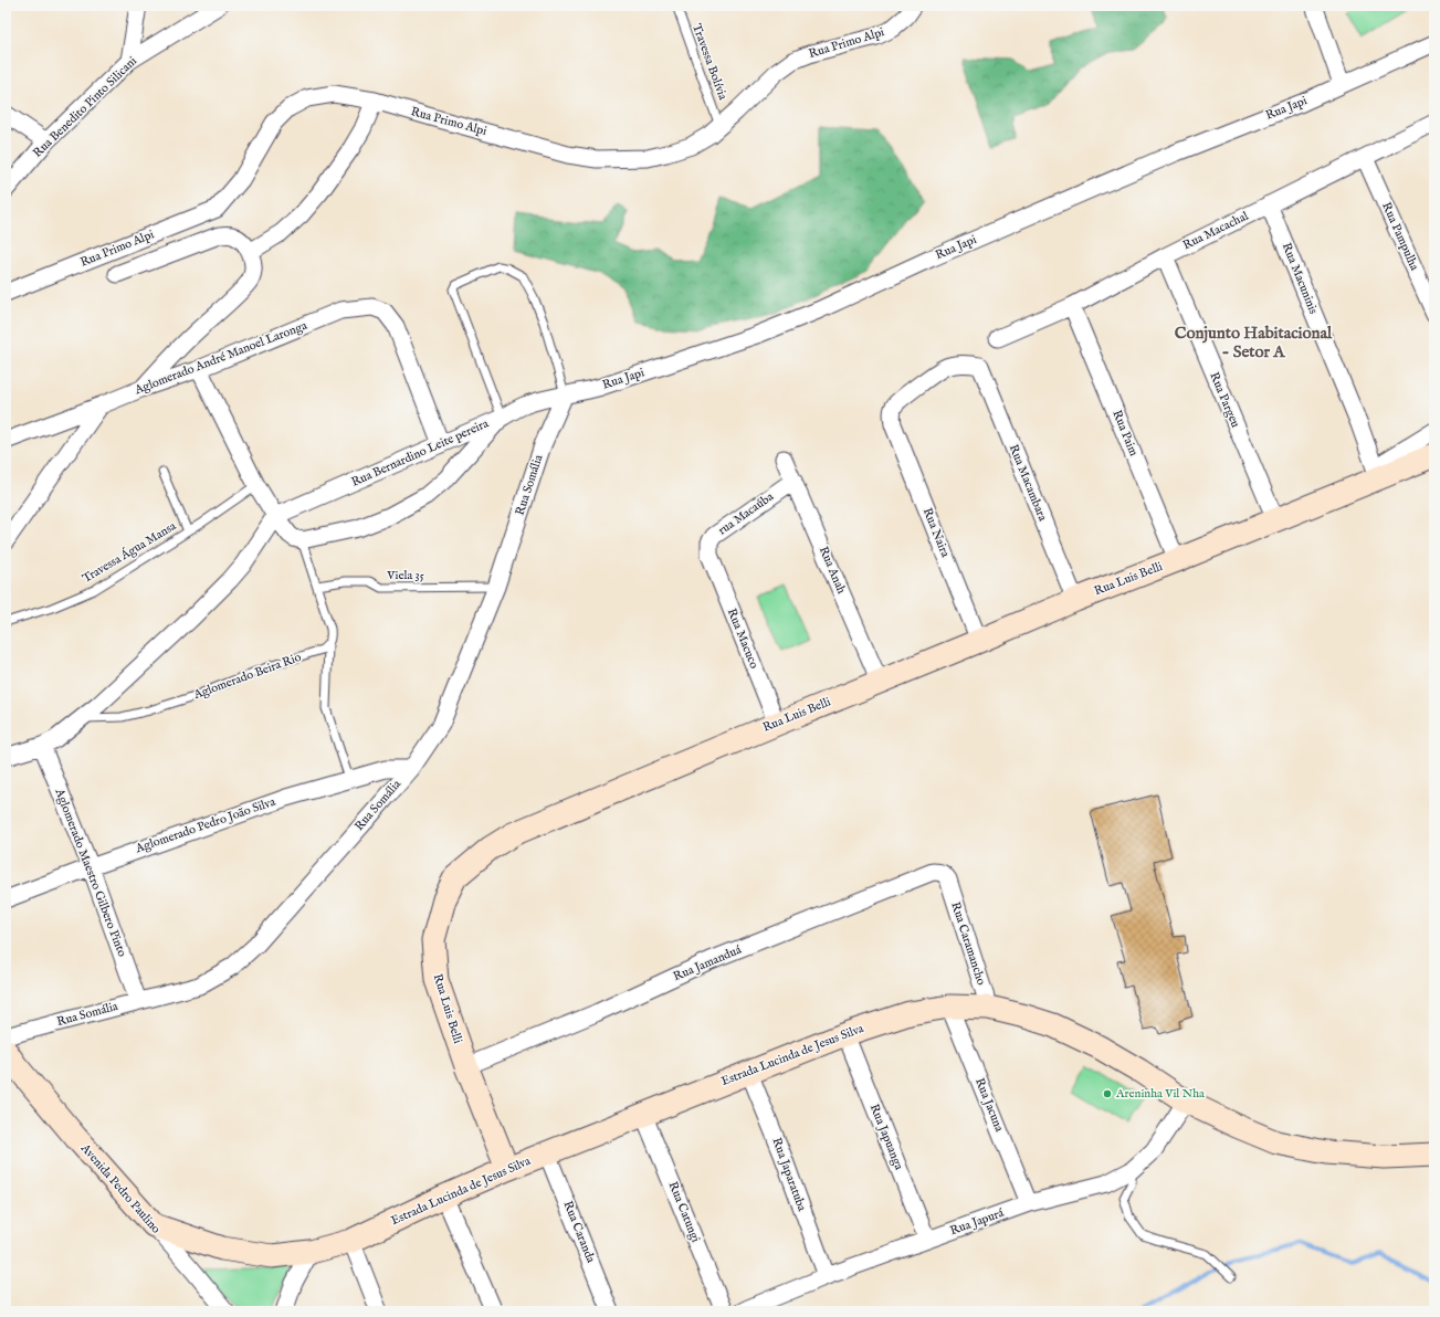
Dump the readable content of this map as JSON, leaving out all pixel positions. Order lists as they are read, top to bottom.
{
  "streets": {
    "main road": ["Rua Luis Belli", "Estrada Lucinda de Jesus Silva", "Avenida Pedro Paulino"],
    "street": [
      "Rua Primo Alpi",
      "Rua Benedito Pinto Silicani",
      "Rua Japi",
      "Rua Macachal",
      "Rua Pampulha",
      "Rua Macuninis",
      "Aglomerado André Manoel Laronga",
      "Rua Pargeu",
      "Rua Paim",
      "Rua Bernardino Leite pereira",
      "Rua Macambara",
      "Rua Somália",
      "rua Macaúba",
      "Rua Naira",
      "Rua Anah",
      "Rua Macuco",
      "Aglomerado Pedro João Silva",
      "Aglomerado Maestro Gilbero Pinto",
      "Rua Caramancho",
      "Rua Jamanduá",
      "Rua Jacuna",
      "Rua Japuanga",
      "Rua Japaratuba",
      "Rua Catungi",
      "Rua Japurá",
      "Rua Caranda"
    ],
    "lane": [
      "Travessa Bolívia",
      "Travessa Água Mansa",
      "Viela 35",
      "Aglomerado Beira Rio"
    ]
  },
  "crossings": [
    ["Rua Primo Alpi", "Travessa Bolívia"],
    ["Rua Japi", "Rua Bernardino Leite pereira"],
    ["Rua Japi", "Rua Somália"],
    ["Rua Macachal", "Rua Pampulha"],
    ["Rua Macachal", "Rua Macuninis"],
    ["Rua Macachal", "Rua Pargeu"],
    ["Rua Macachal", "Rua Paim"],
    ["Rua Macuninis", "Rua Luis Belli"],
    ["Aglomerado André Manoel Laronga", "Rua Bernardino Leite pereira"],
    ["Rua Pargeu", "Rua Luis Belli"],
    ["Rua Paim", "Rua Luis Belli"],
    ["Rua Bernardino Leite pereira", "Rua Somália"],
    ["Rua Macambara", "Rua Naira"],
    ["Rua Macambara", "Rua Luis Belli"],
    ["Rua Somália", "Viela 35"],
    ["Rua Somália", "Aglomerado Pedro João Silva"],
    ["Rua Somália", "Aglomerado Maestro Gilbero Pinto"],
    ["rua Macaúba", "Rua Anah"],
    ["rua Macaúba", "Rua Macuco"],
    ["Rua Naira", "Rua Luis Belli"],
    ["Rua Anah", "Rua Luis Belli"],
    ["Rua Luis Belli", "Rua Macuco"],
    ["Rua Luis Belli", "Rua Jamanduá"],
    ["Rua Luis Belli", "Estrada Lucinda de Jesus Silva"],
    ["Aglomerado Pedro João Silva", "Aglomerado Maestro Gilbero Pinto"],
    ["Rua Caramancho", "Rua Jamanduá"],
    ["Rua Caramancho", "Estrada Lucinda de Jesus Silva"],
    ["Estrada Lucinda de Jesus Silva", "Rua Jacuna"],
    ["Estrada Lucinda de Jesus Silva", "Rua Japuanga"],
    ["Estrada Lucinda de Jesus Silva", "Rua Japaratuba"],
    ["Estrada Lucinda de Jesus Silva", "Avenida Pedro Paulino"],
    ["Estrada Lucinda de Jesus Silva", "Rua Catungi"],
    ["Estrada Lucinda de Jesus Silva", "Rua Japurá"],
    ["Estrada Lucinda de Jesus Silva", "Rua Caranda"],
    ["Rua Jacuna", "Rua Japurá"],
    ["Rua Japuanga", "Rua Japurá"],
    ["Rua Japaratuba", "Rua Japurá"]
  ],
  "districts": ["Conjunto Habitacional - Setor A"],
  "places": ["Areninha Vil Nha"]
}
